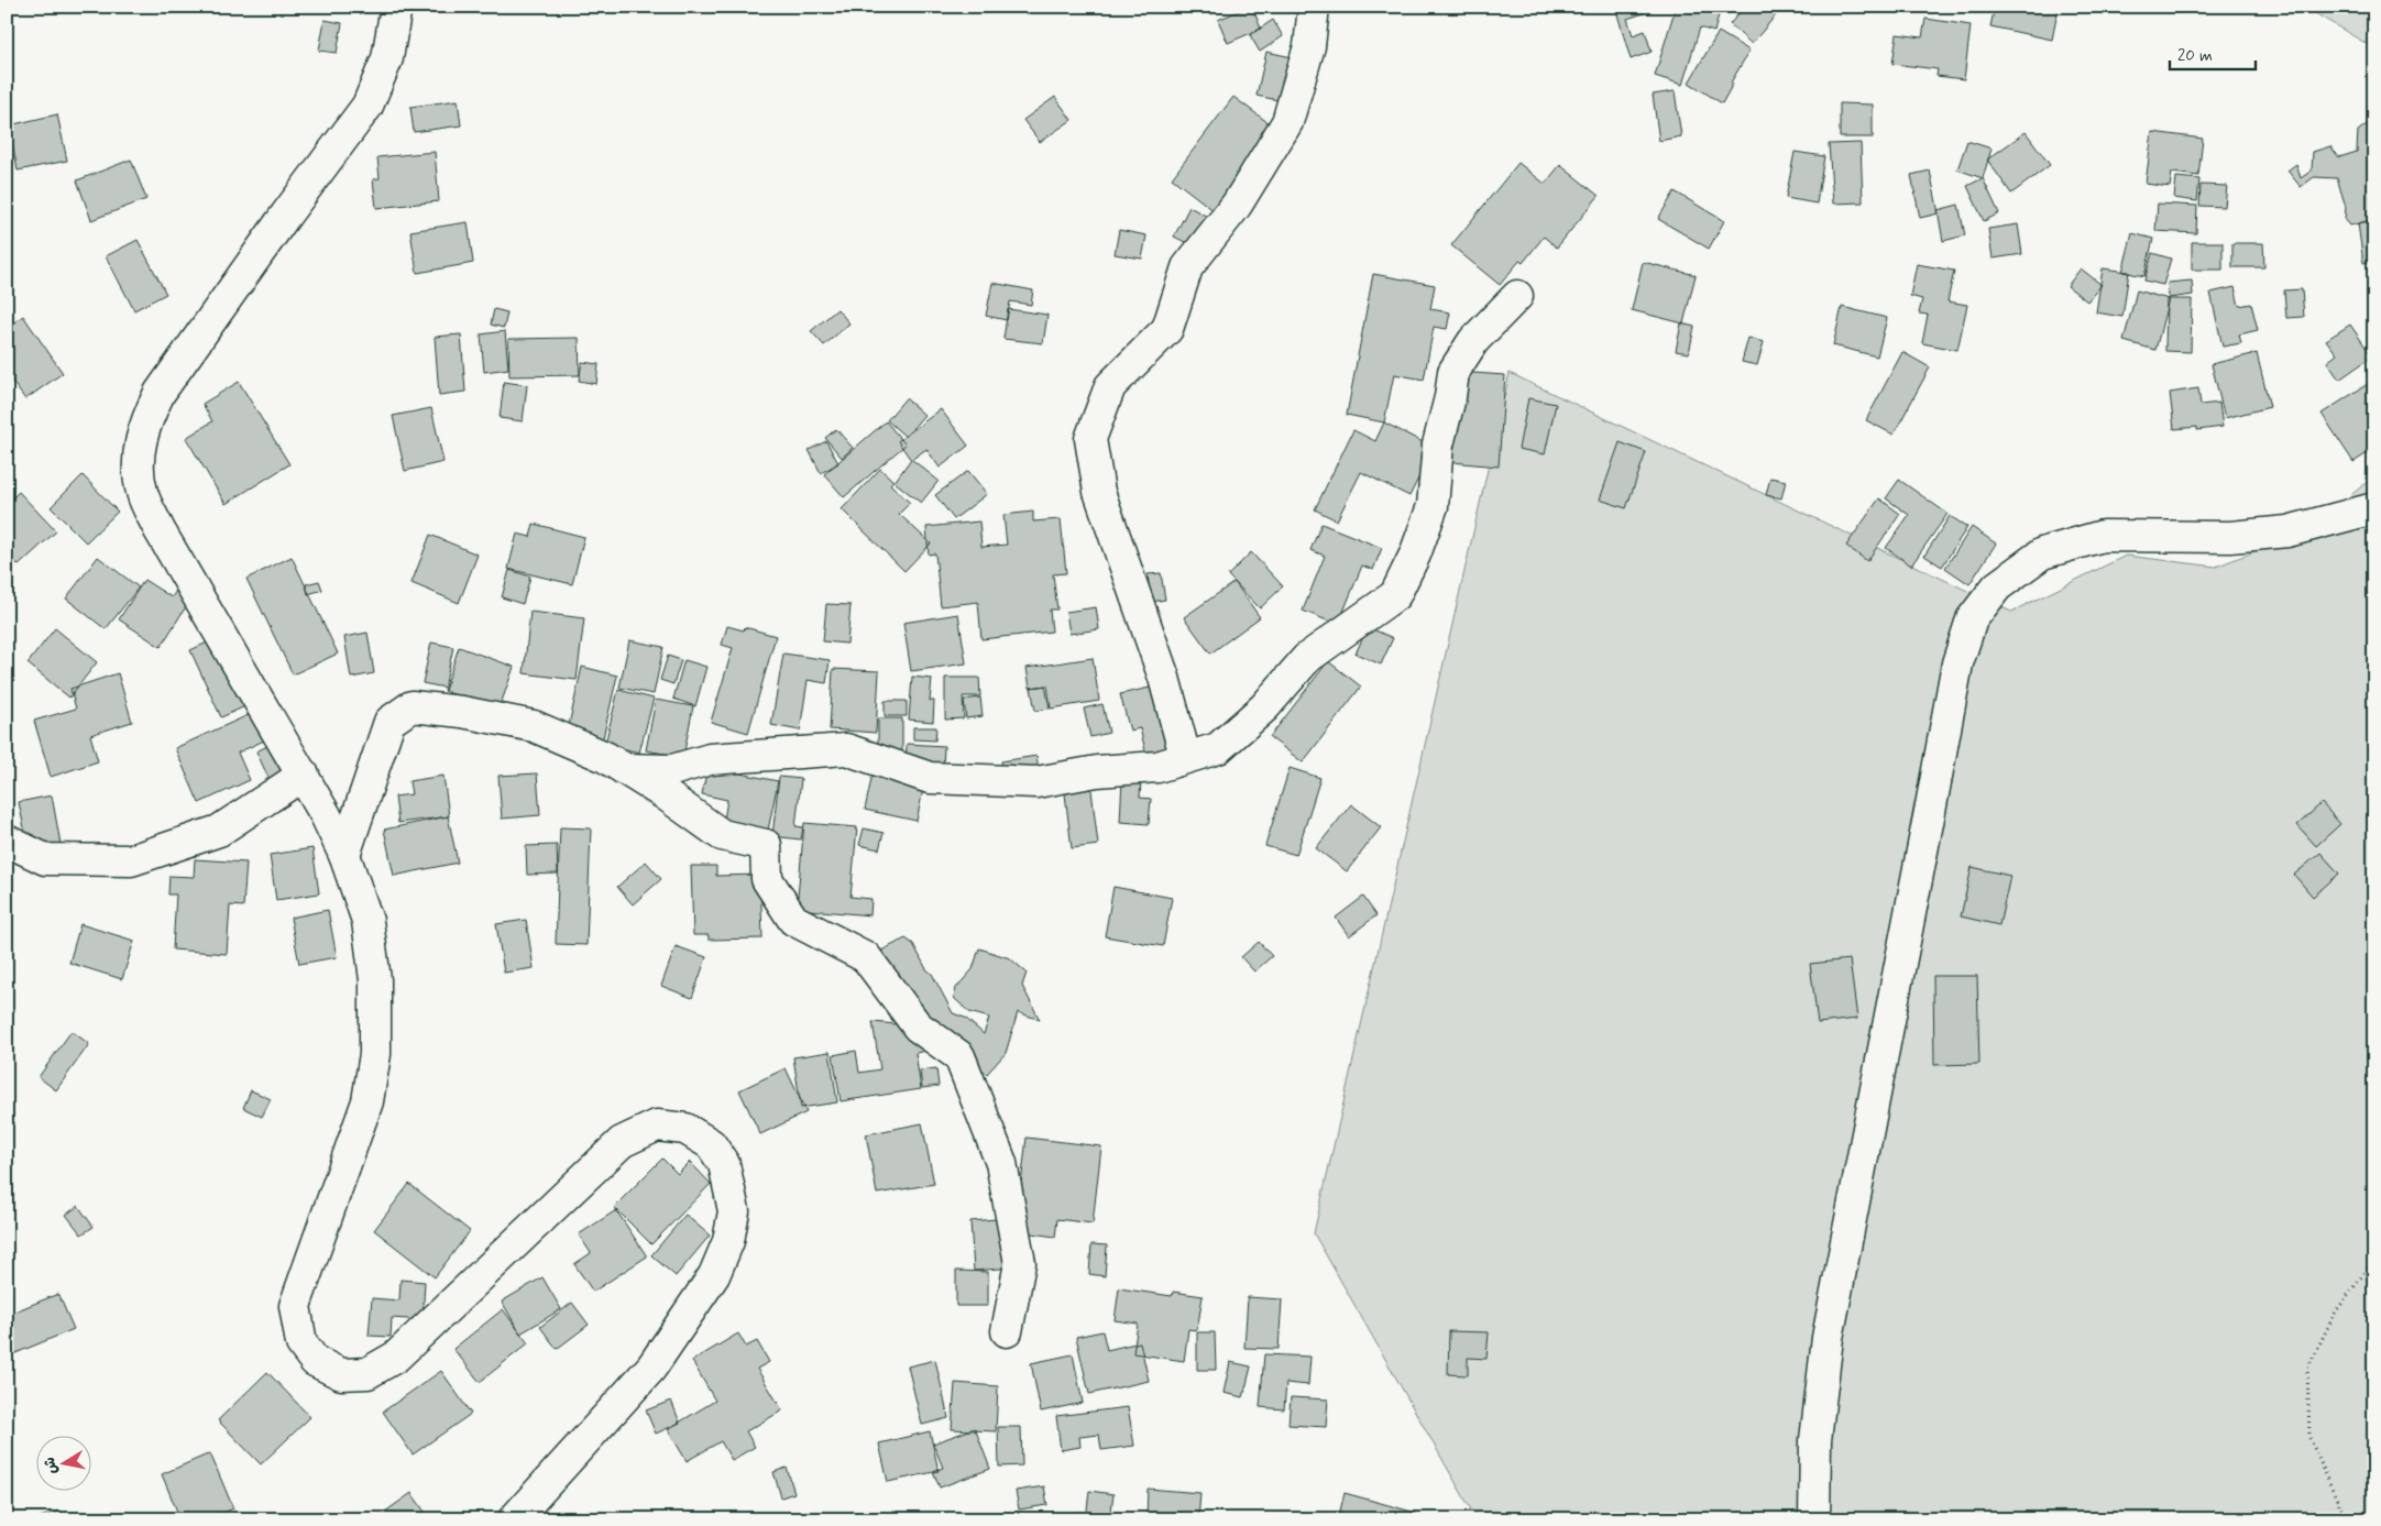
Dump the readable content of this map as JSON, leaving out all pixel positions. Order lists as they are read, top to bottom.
{
  "scale_bar": "20 m",
  "north": "left"
}
